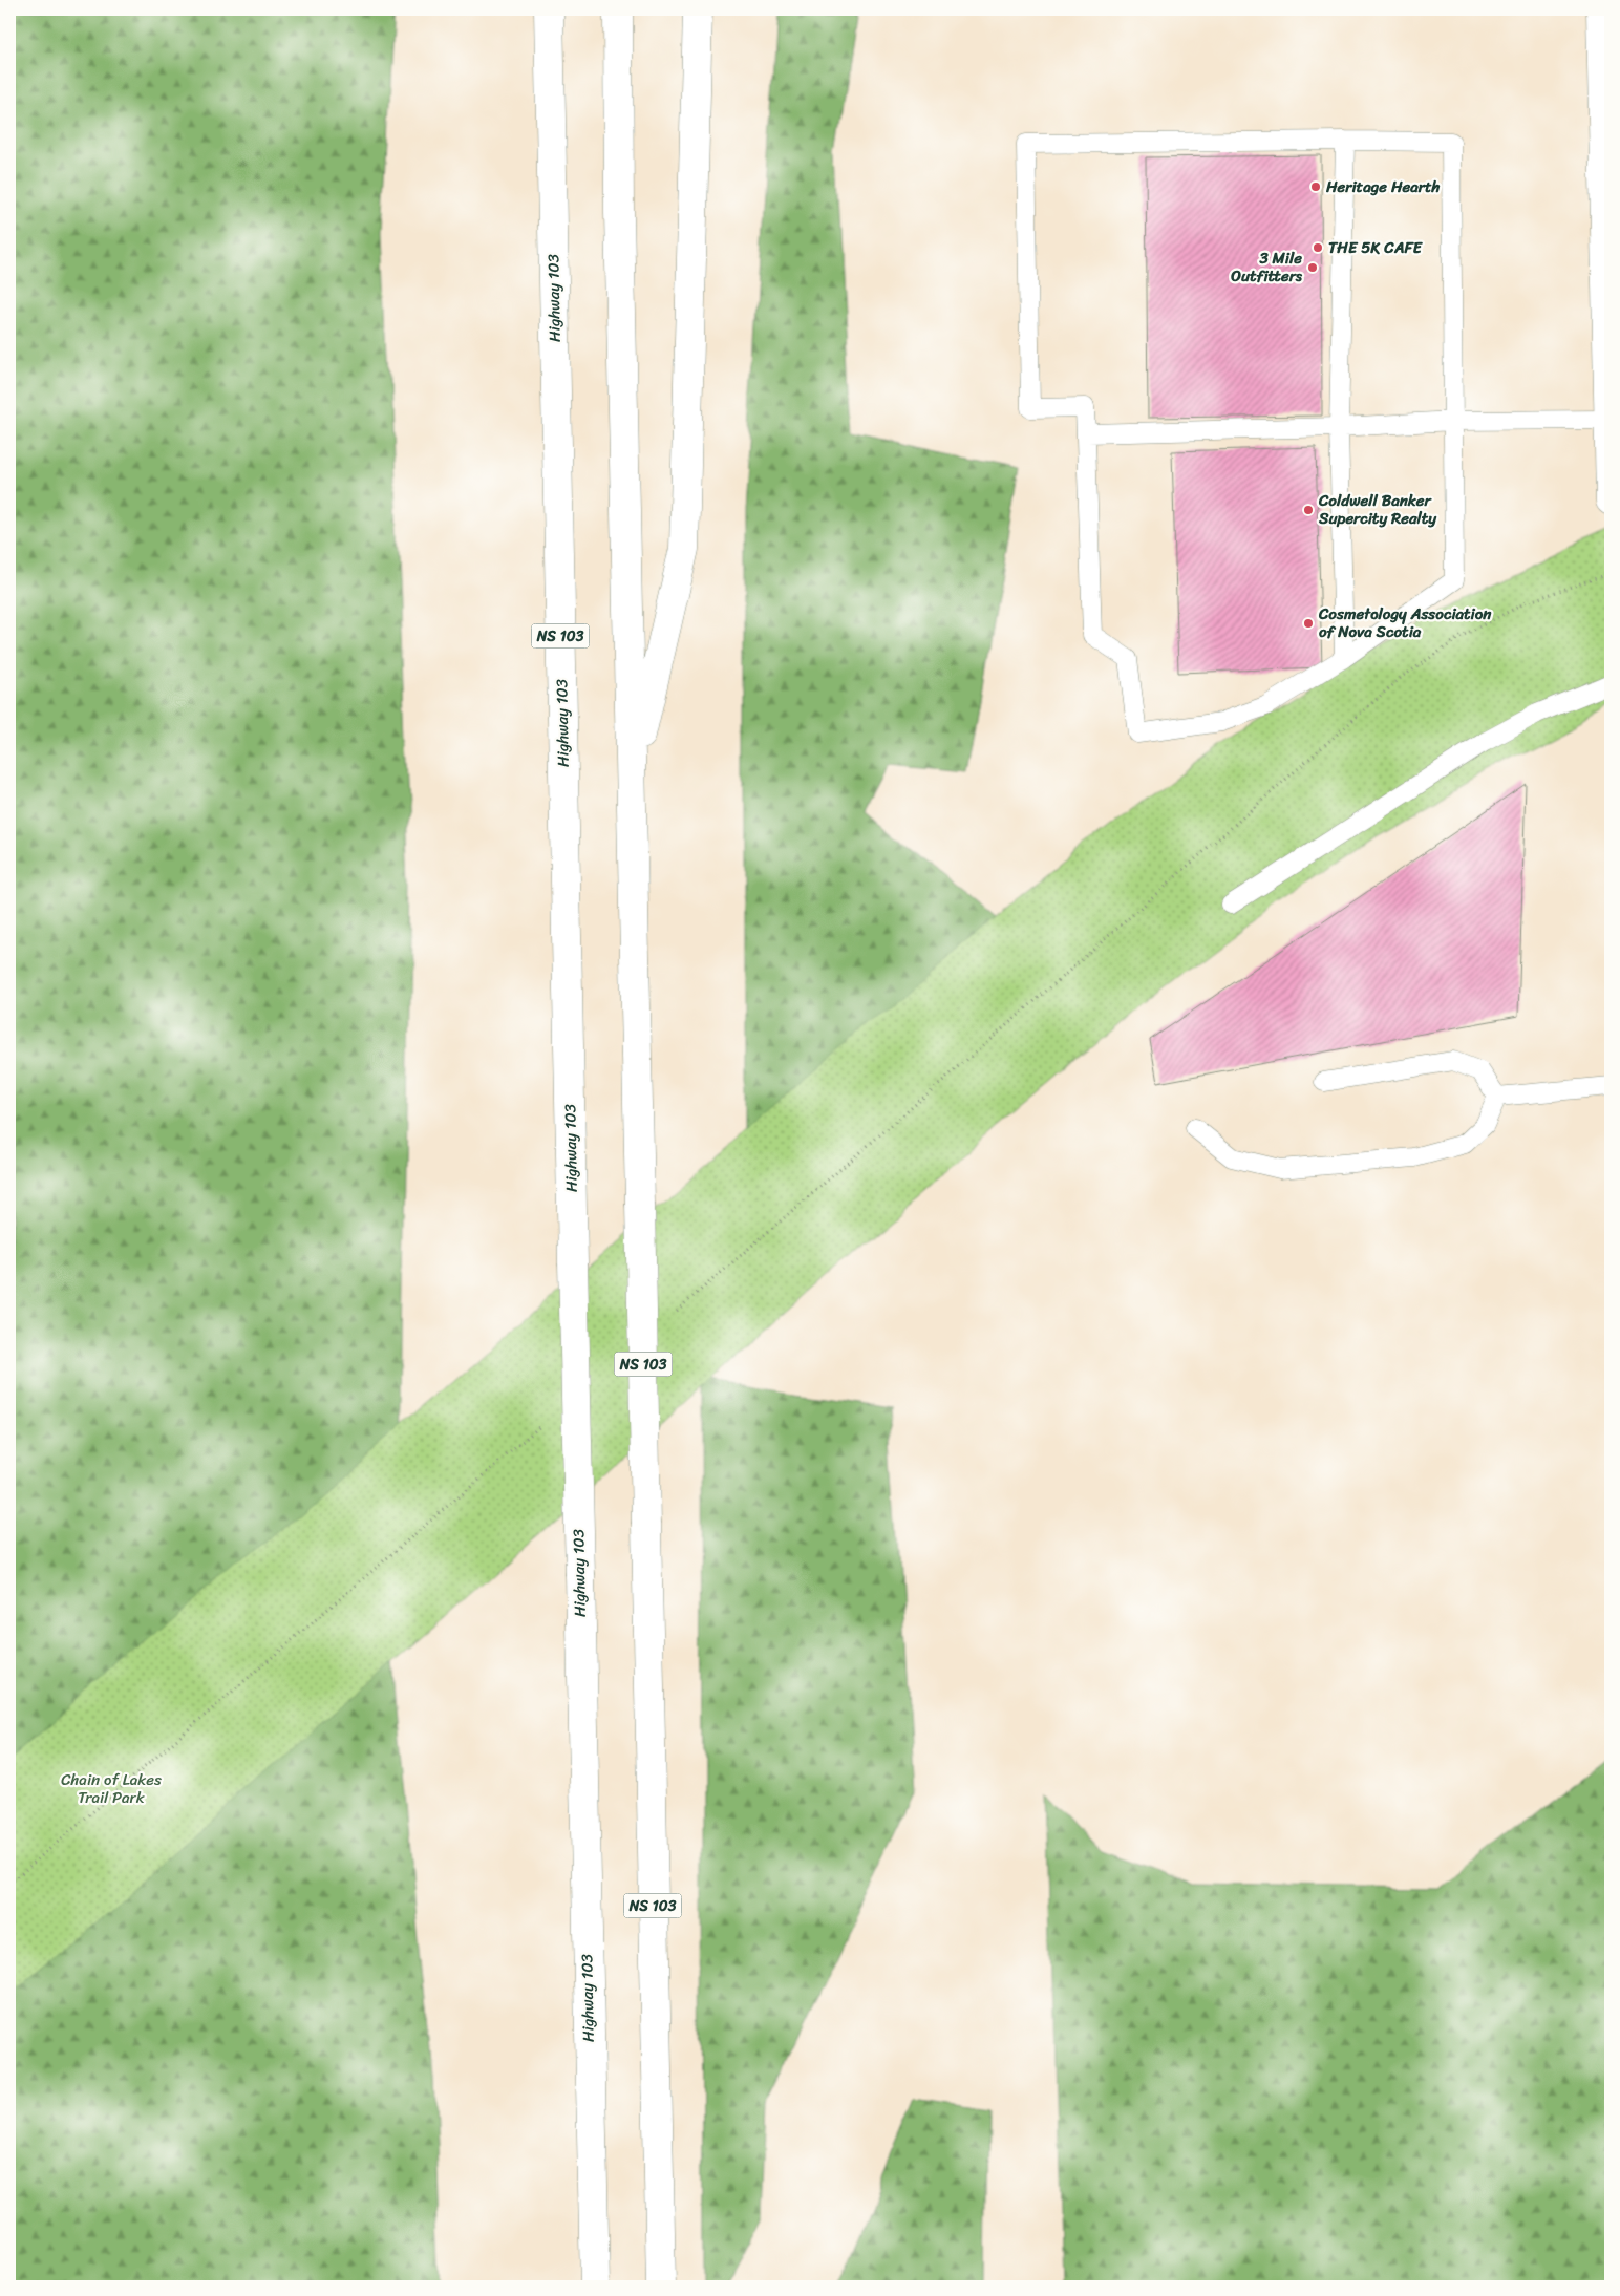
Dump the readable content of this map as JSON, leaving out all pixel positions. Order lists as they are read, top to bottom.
{
  "streets": {
    "main road": ["Highway 103", "NS 103"]
  },
  "parks": ["Chain of Lakes Trail Park"],
  "places": [
    "Heritage Hearth",
    "THE 5K CAFE",
    "3 Mile Outfitters",
    "Coldwell Banker Supercity Realty",
    "Cosmetology Association of Nova Scotia"
  ]
}
